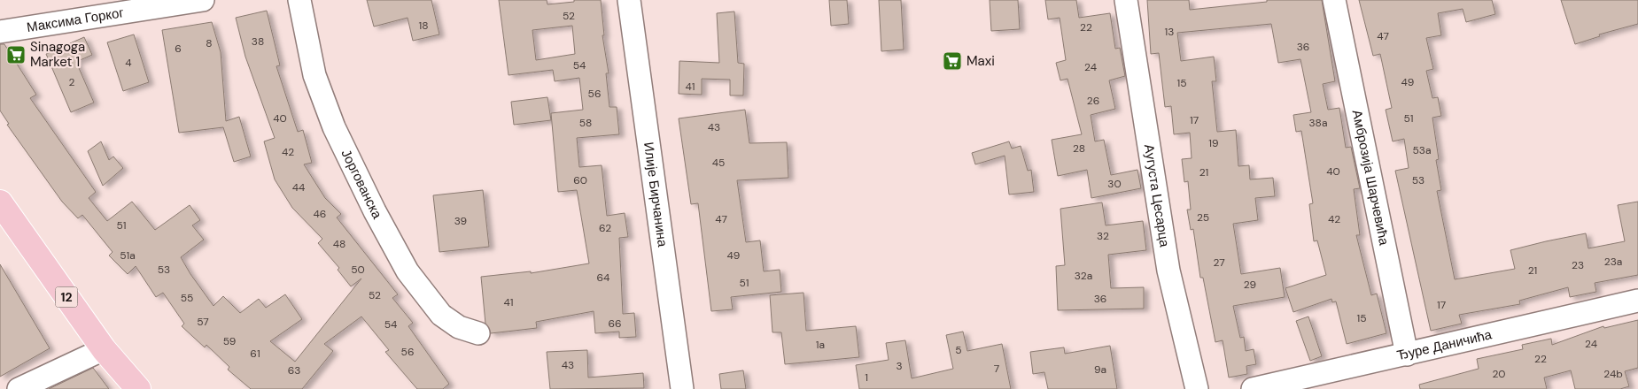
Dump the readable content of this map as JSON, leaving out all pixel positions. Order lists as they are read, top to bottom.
{
  "streets": {
    "main road": ["12"],
    "street": [
      "Максима Горког",
      "Амброзија Шарчевића",
      "Јоргованска",
      "Илије Бирчанина",
      "Аугуста Цесарца",
      "Ђуре Даничића"
    ]
  },
  "crossings": [
    ["Амброзија Шарчевића", "Ђуре Даничића"]
  ],
  "places": {
    "supermarket": ["Sinagoga Market 1", "Maxi"]
  },
  "house_numbers": [
    "52",
    "18",
    "22",
    "13",
    "47",
    "38",
    "8",
    "36",
    "6",
    "4",
    "54",
    "24",
    "2",
    "49",
    "15",
    "41",
    "56",
    "26",
    "40",
    "51",
    "17",
    "58",
    "38a",
    "43",
    "19",
    "28",
    "53a",
    "42",
    "45",
    "40",
    "21",
    "60",
    "53",
    "30",
    "44",
    "46",
    "25",
    "47",
    "42",
    "39",
    "51",
    "62",
    "32",
    "48",
    "51a",
    "49",
    "23a",
    "27",
    "23",
    "53",
    "50",
    "21",
    "32a",
    "64",
    "51",
    "29",
    "52",
    "55",
    "36",
    "41",
    "17",
    "15",
    "57",
    "66",
    "54",
    "59",
    "24",
    "1a",
    "5",
    "56",
    "61",
    "22",
    "43",
    "3",
    "7",
    "9a",
    "63",
    "20",
    "24b",
    "1"
  ]
}
